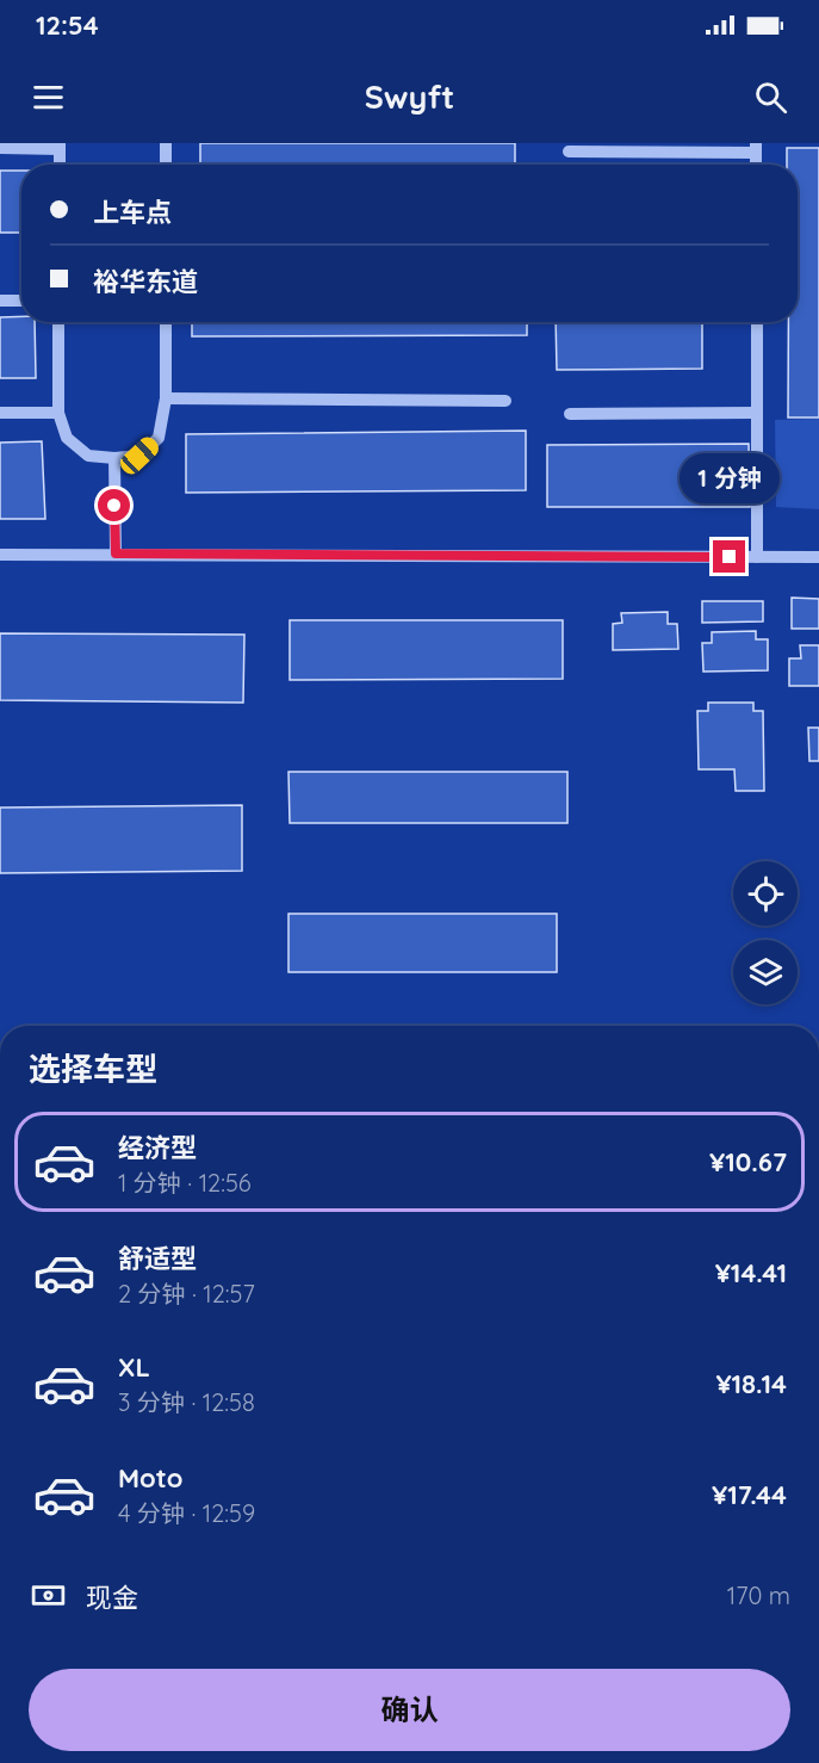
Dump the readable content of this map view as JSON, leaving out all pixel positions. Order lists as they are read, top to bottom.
{
  "page": {
    "status": "12:54",
    "header": "Swyft",
    "banner": ["上车点", "裕华东道"],
    "bubble": "1 分钟",
    "heading": "选择车型",
    "list": [
      {
        "name": "经济型",
        "note": "1 分钟 · 12:56",
        "value": "¥10.67"
      },
      {
        "name": "舒适型",
        "note": "2 分钟 · 12:57",
        "value": "¥14.41"
      },
      {
        "name": "XL",
        "note": "3 分钟 · 12:58",
        "value": "¥18.14"
      },
      {
        "name": "Moto",
        "note": "4 分钟 · 12:59",
        "value": "¥17.44"
      }
    ],
    "pay": ["现金", "170 m"],
    "buttons": "确认"
  }
}
